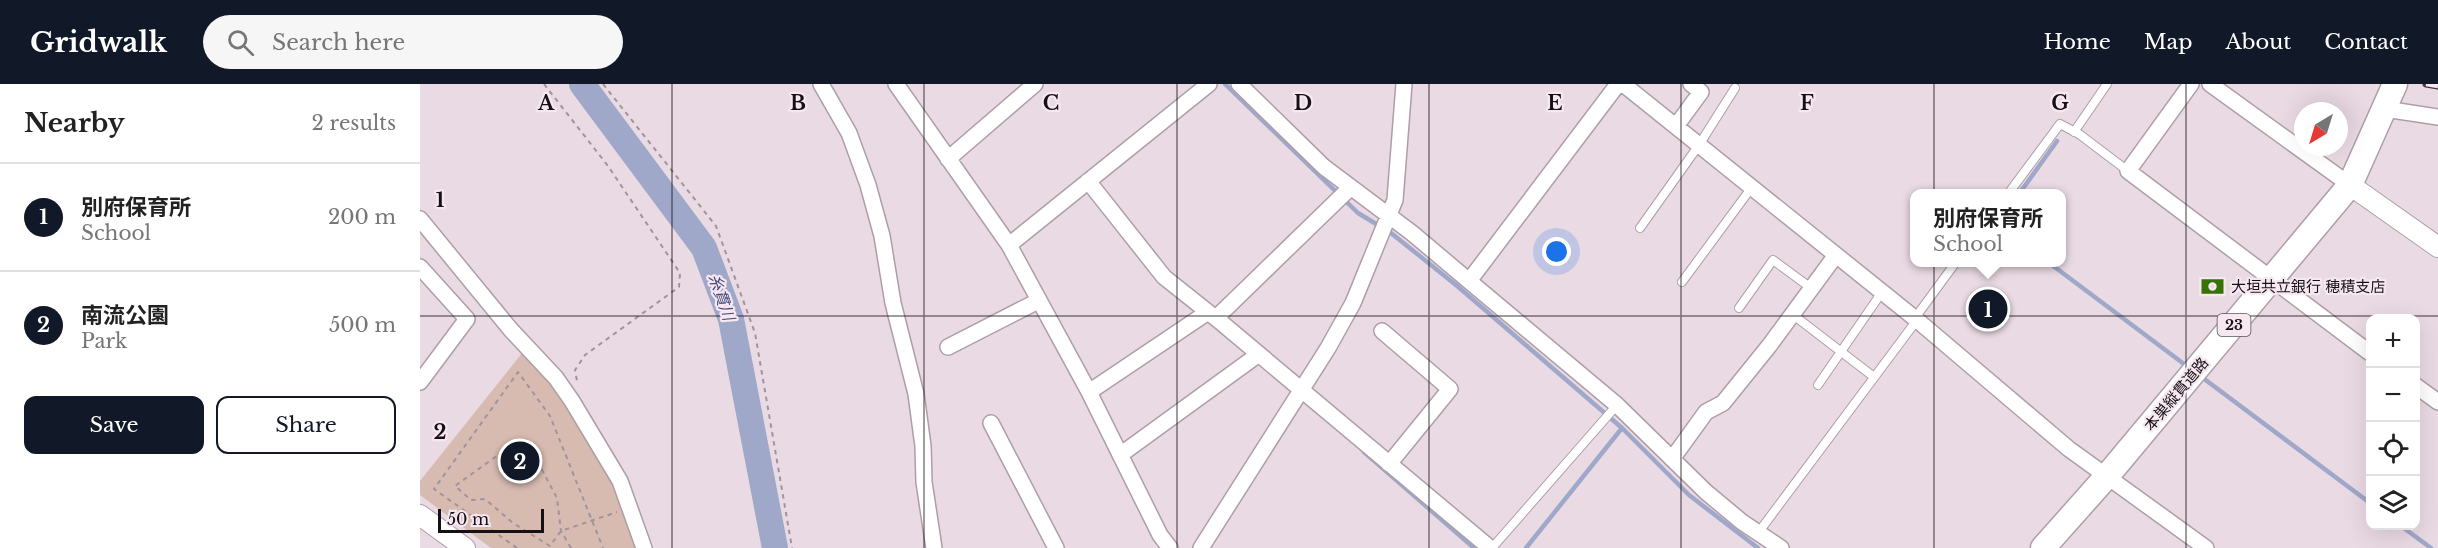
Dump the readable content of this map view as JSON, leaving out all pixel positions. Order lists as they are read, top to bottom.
{
  "streets": {
    "main road": ["23", "本巣縦貫道路"]
  },
  "water": ["糸貫川"],
  "places": {
    "bank": ["大垣共立銀行 穂積支店"]
  },
  "scale_bar": "50 m",
  "north": "bottom left",
  "page": {
    "header": "Gridwalk",
    "search": "Search here",
    "nav": [
      "Home",
      "Map",
      "About",
      "Contact"
    ],
    "heading": ["Nearby", "2 results"],
    "list": [
      {
        "mark": "1",
        "name": "別府保育所",
        "note": "School",
        "value": "200 m"
      },
      {
        "mark": "2",
        "name": "南流公園",
        "note": "Park",
        "value": "500 m"
      }
    ],
    "popup": ["別府保育所", "School"],
    "pins": ["1", "2"],
    "map_buttons": ["+", "−"],
    "buttons": ["Save", "Share"],
    "scale": "50 m"
  },
  "grid": {
    "columns": [
      "A",
      "B",
      "C",
      "D",
      "E",
      "F",
      "G"
    ],
    "rows": ["1", "2"]
  }
}
